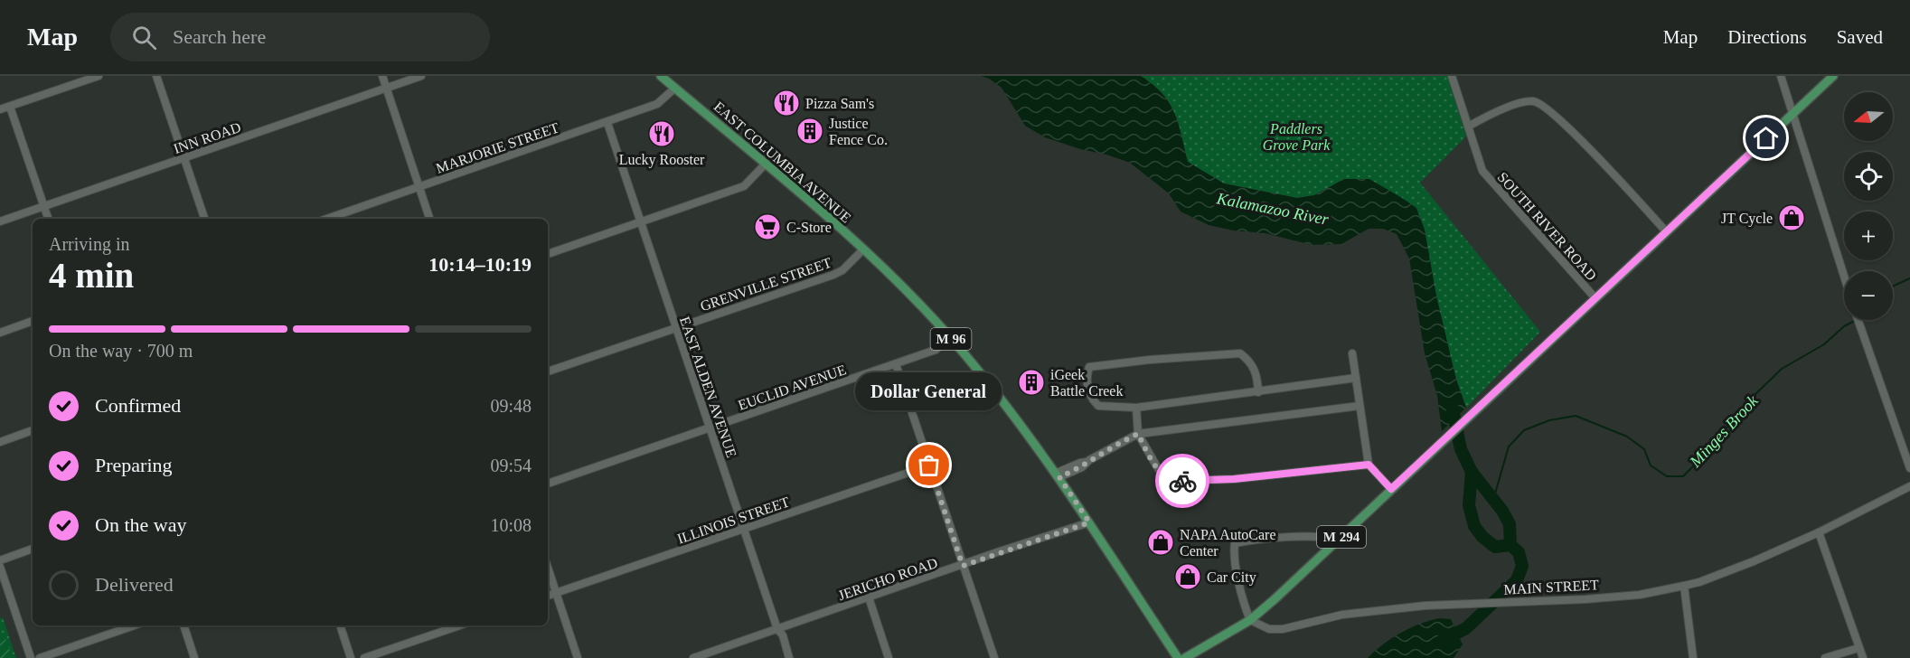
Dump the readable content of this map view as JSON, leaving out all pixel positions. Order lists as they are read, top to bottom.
{
  "streets": {
    "main road": ["EAST COLUMBIA AVENUE", "M 96", "M 294"],
    "street": [
      "INN ROAD",
      "MARJORIE STREET",
      "SOUTH RIVER ROAD",
      "GRENVILLE STREET",
      "EAST ALDEN AVENUE",
      "EUCLID AVENUE",
      "ILLINOIS STREET",
      "JERICHO ROAD",
      "MAIN STREET"
    ]
  },
  "crossings": [
    ["MARJORIE STREET", "EAST COLUMBIA AVENUE"],
    ["MARJORIE STREET", "EAST ALDEN AVENUE"],
    ["EAST COLUMBIA AVENUE", "GRENVILLE STREET"],
    ["EAST COLUMBIA AVENUE", "EUCLID AVENUE"],
    ["EAST COLUMBIA AVENUE", "JERICHO ROAD"],
    ["SOUTH RIVER ROAD", "M 294"],
    ["GRENVILLE STREET", "EAST ALDEN AVENUE"],
    ["EAST ALDEN AVENUE", "EUCLID AVENUE"],
    ["EAST ALDEN AVENUE", "ILLINOIS STREET"],
    ["EAST ALDEN AVENUE", "JERICHO ROAD"],
    ["M 294", "MAIN STREET"]
  ],
  "water": ["Kalamazoo River", "Minges Brook"],
  "parks": ["Paddlers Grove Park"],
  "places": {
    "restaurant": ["Pizza Sam's", "Lucky Rooster"],
    "building": ["Justice Fence Co.", "iGeek Battle Creek"],
    "shop": ["JT Cycle", "NAPA AutoCare Center", "Car City"],
    "supermarket": ["C-Store"],
    "other": ["Dollar General"]
  },
  "north": "left",
  "page": {
    "header": "Map",
    "search": "Search here",
    "nav": ["Map", "Directions", "Saved"],
    "map_buttons": ["+", "−"],
    "heading": ["4 min", "Arriving in", "10:14–10:19"],
    "bar": "On the way · 700 m",
    "bubble": "Dollar General",
    "list": [
      ["Confirmed", "09:48"],
      ["Preparing", "09:54"],
      ["On the way", "10:08"],
      "Delivered"
    ]
  }
}
